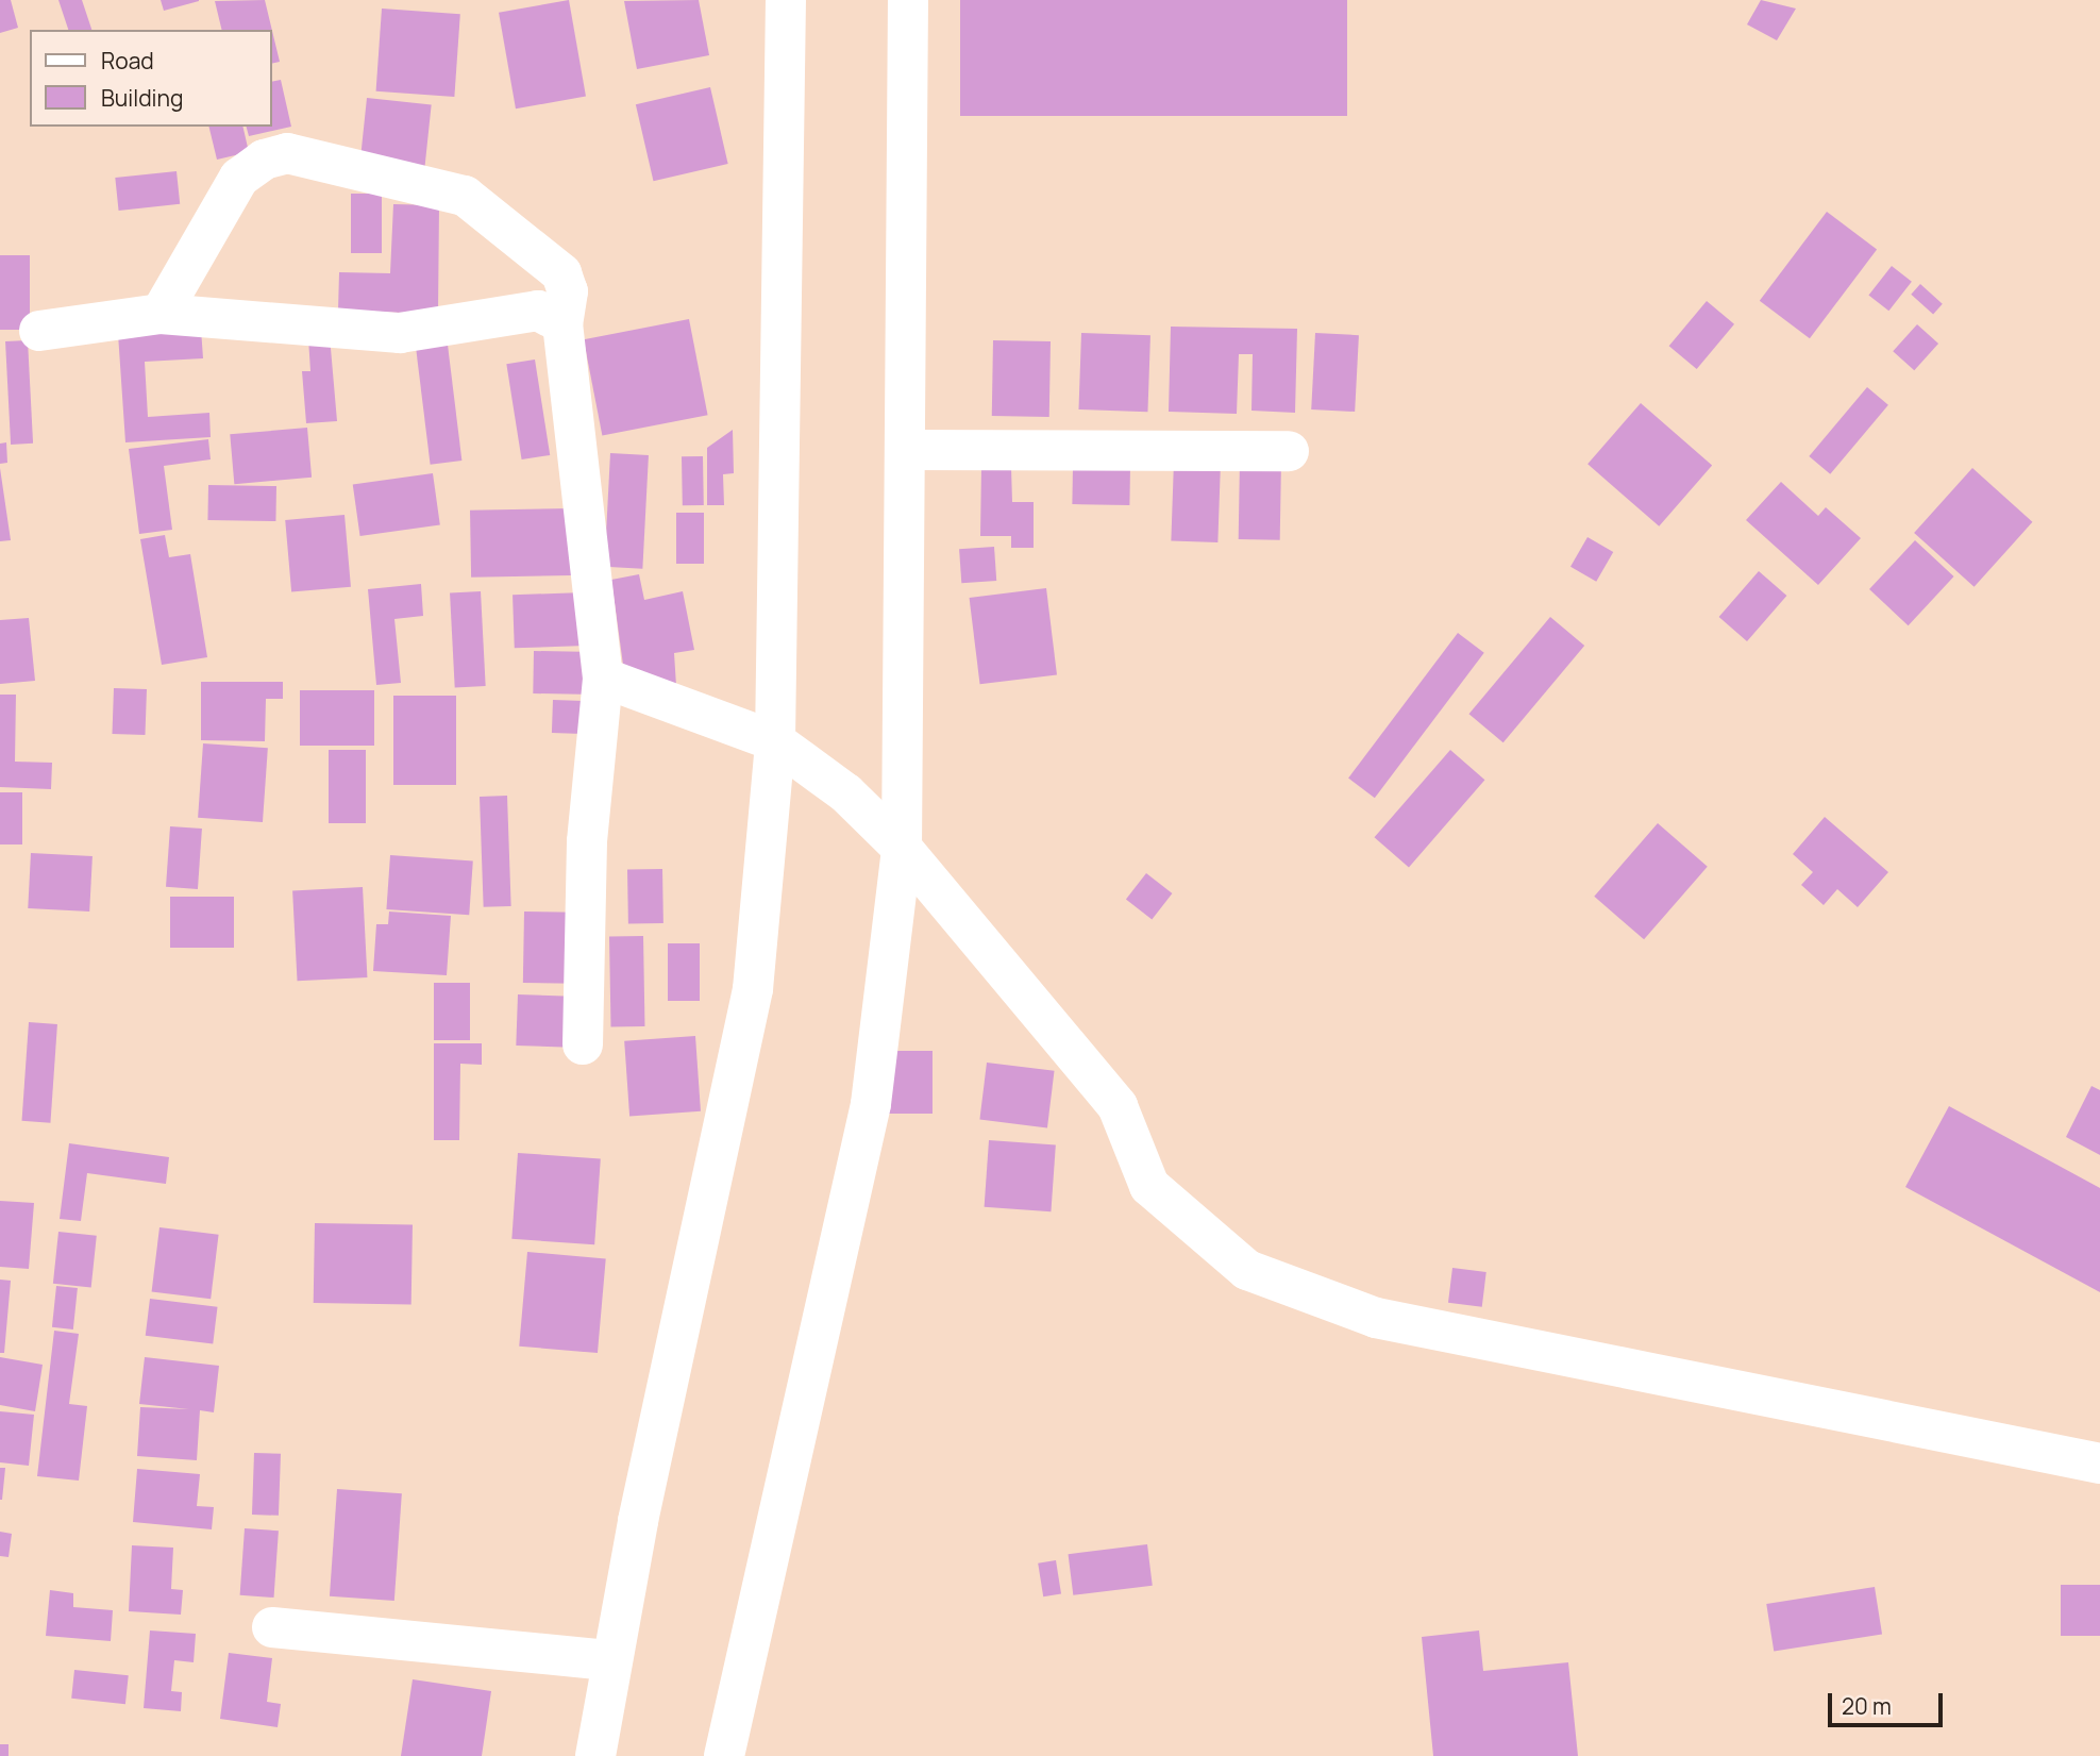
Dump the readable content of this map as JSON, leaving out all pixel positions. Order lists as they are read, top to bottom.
{
  "legend": ["Road", "Building"],
  "scale_bar": "20 m"
}
